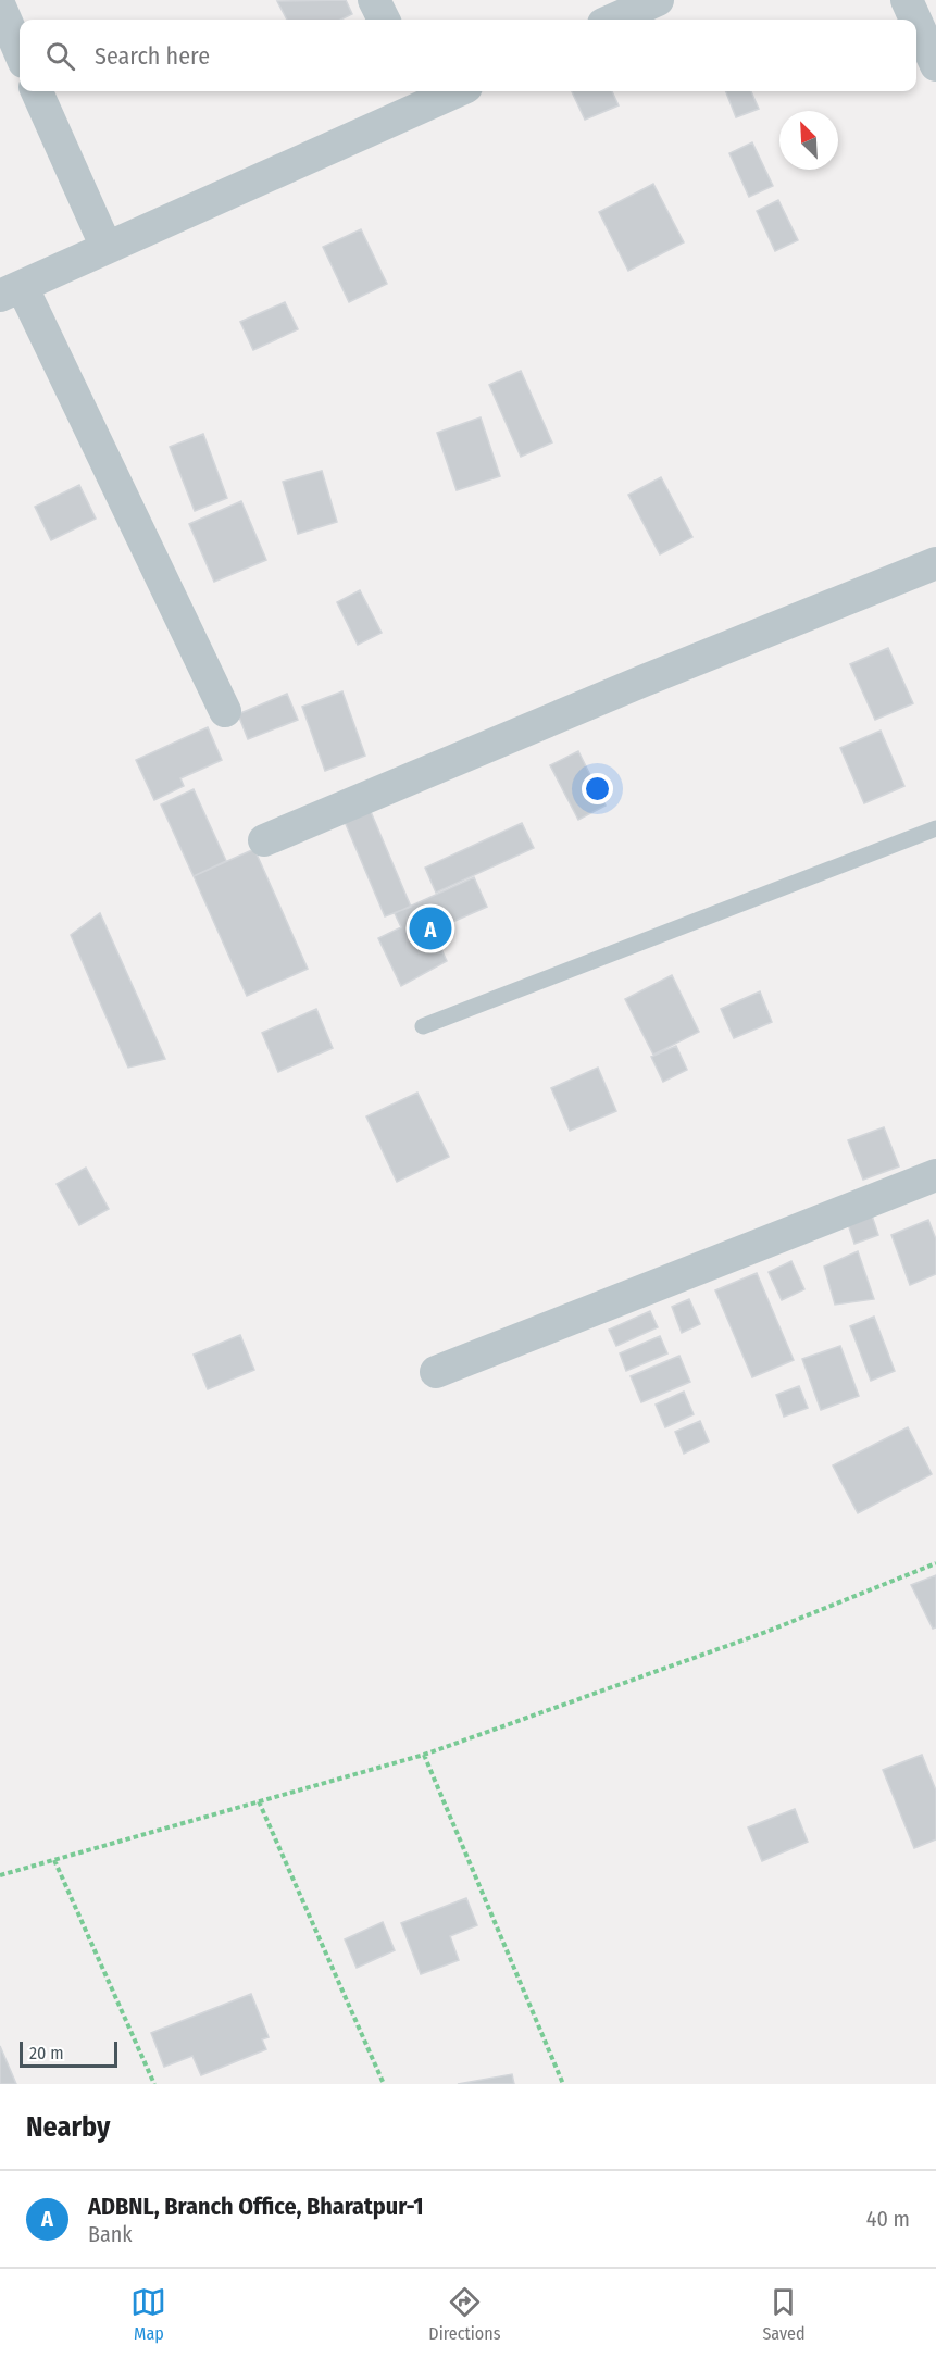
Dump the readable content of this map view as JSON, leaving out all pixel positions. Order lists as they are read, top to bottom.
{
  "scale_bar": "20 m",
  "north": "top left",
  "page": {
    "search": "Search here",
    "pins": "A",
    "scale": "20 m",
    "heading": "Nearby",
    "list": [
      {
        "mark": "A",
        "name": "ADBNL, Branch Office, Bharatpur-1",
        "note": "Bank",
        "value": "40 m"
      }
    ],
    "nav": ["Map", "Directions", "Saved"]
  }
}
